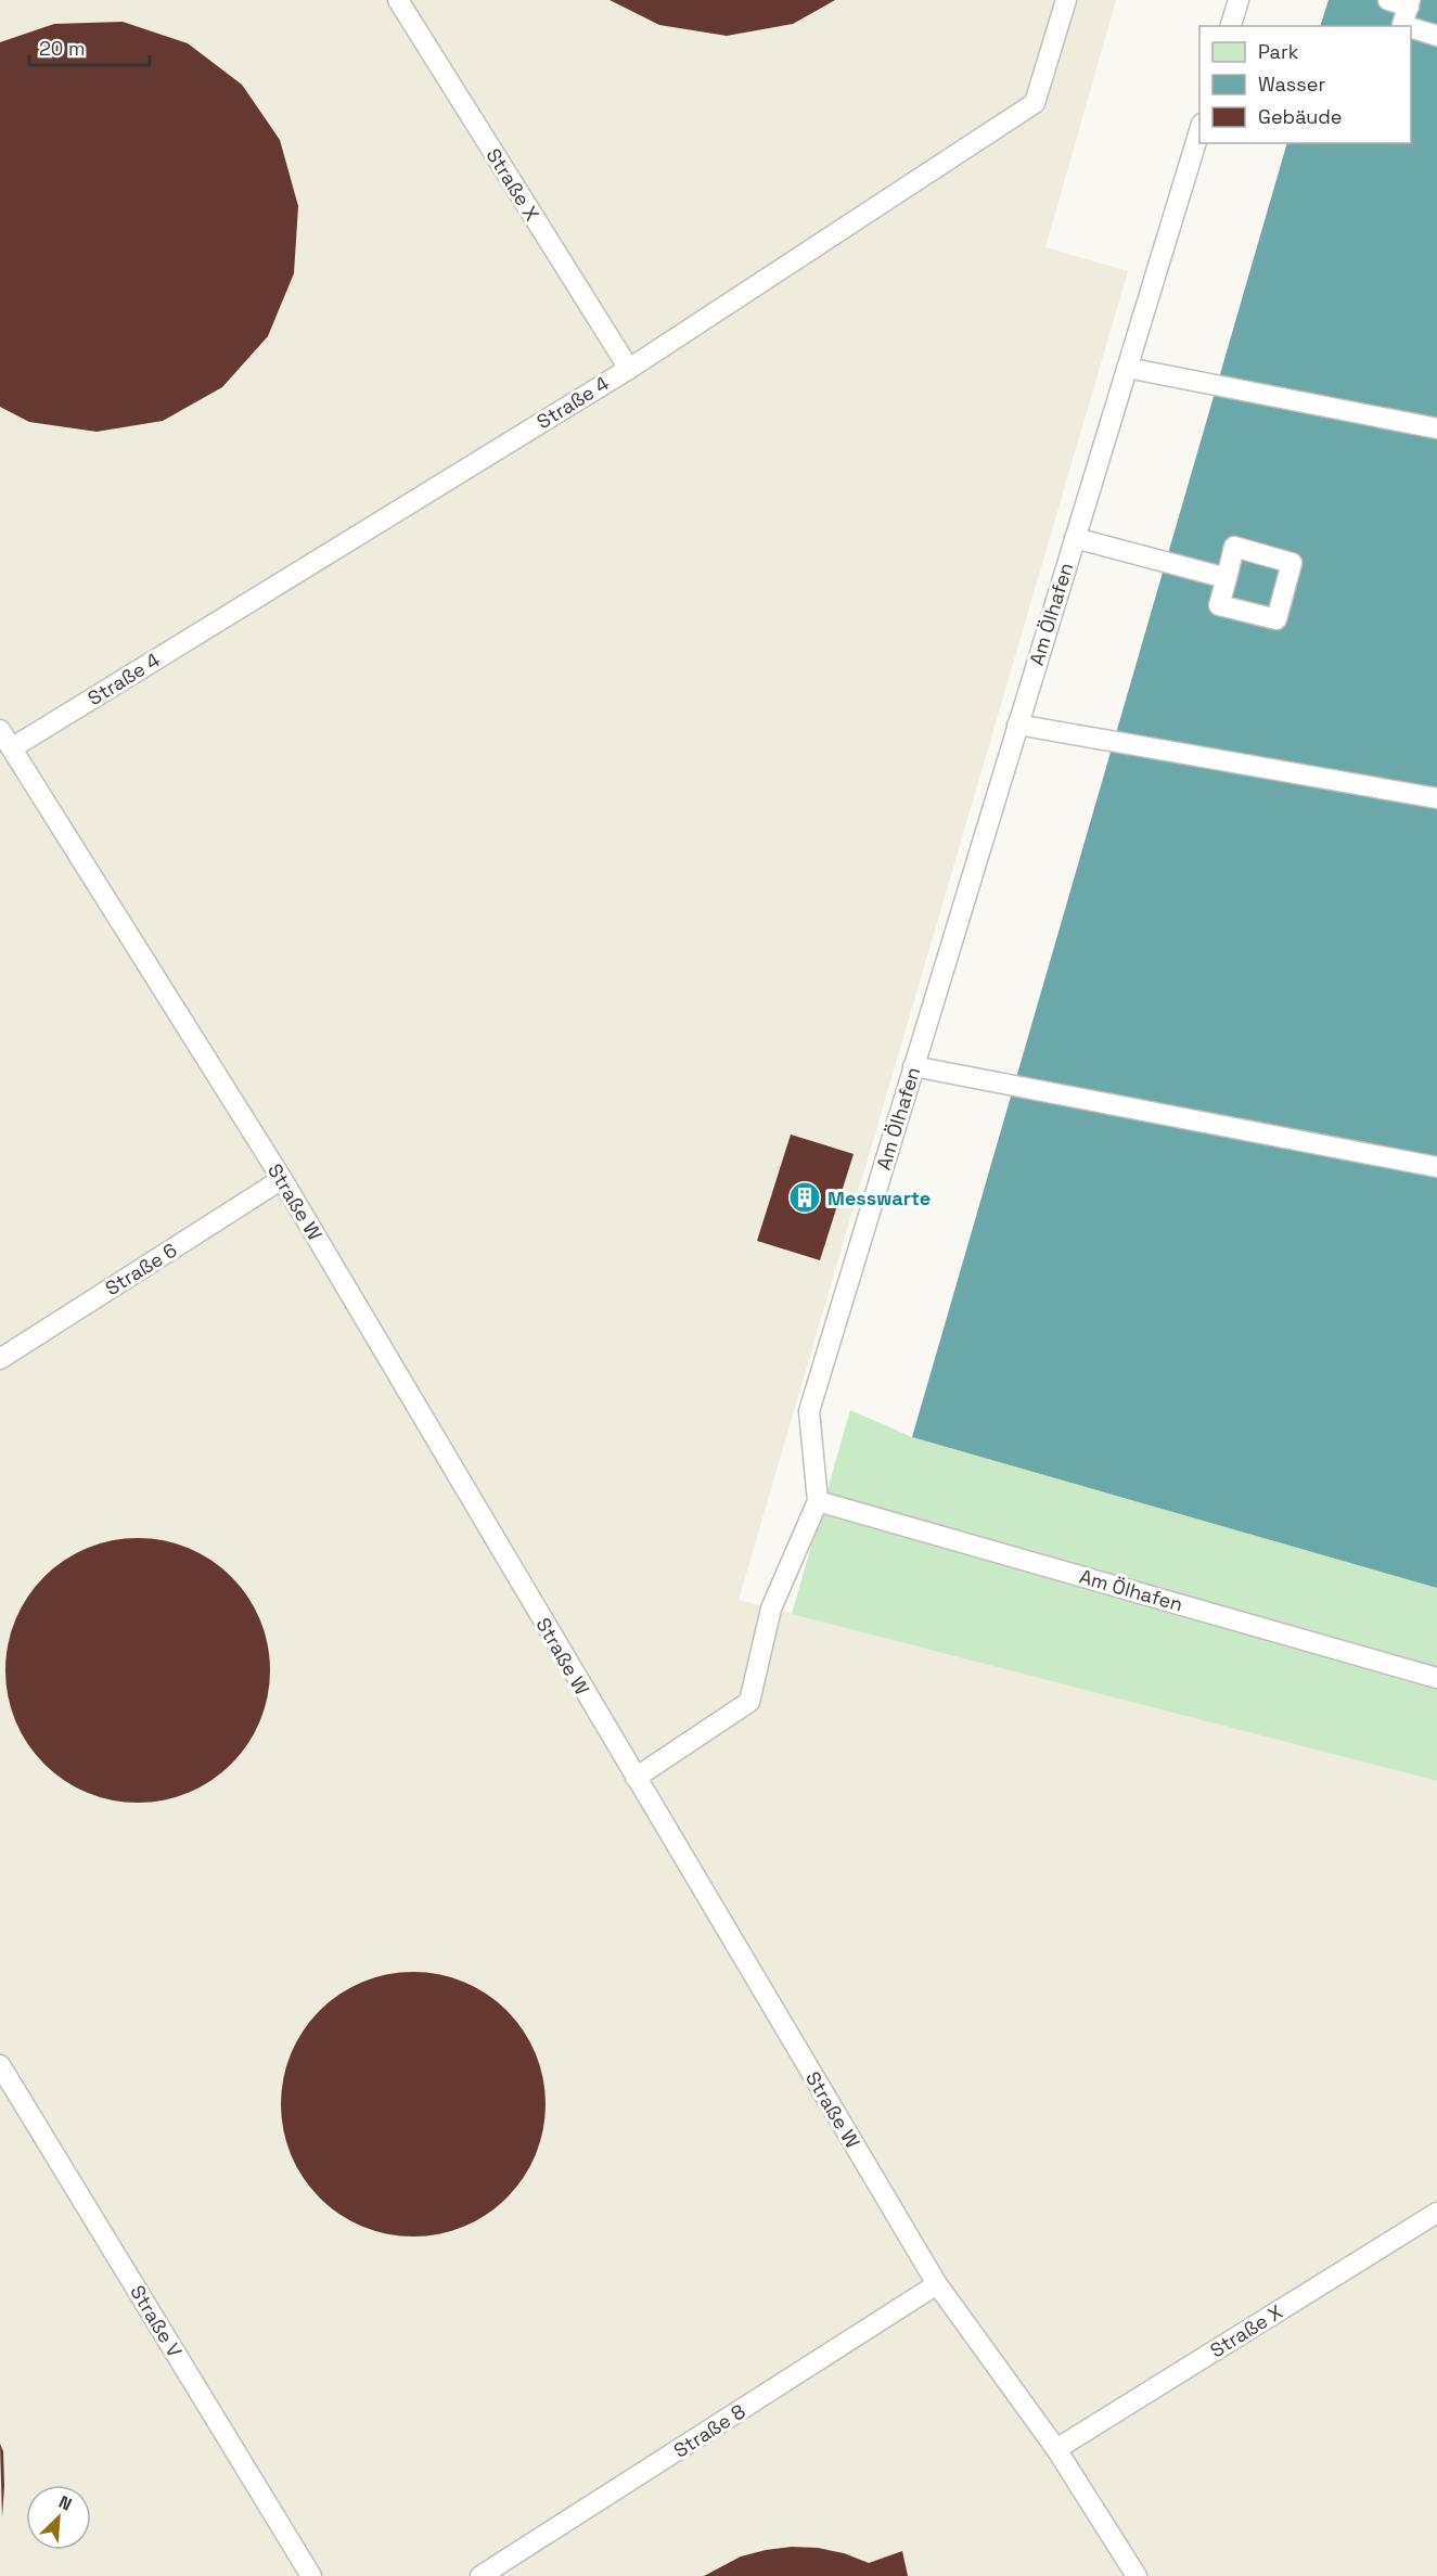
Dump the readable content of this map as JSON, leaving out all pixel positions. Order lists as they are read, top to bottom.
{
  "streets": {
    "lane": [
      "Straße X",
      "Straße 4",
      "Am Ölhafen",
      "Straße W",
      "Straße 6",
      "Straße V",
      "Straße 8"
    ]
  },
  "crossings": [
    ["Straße X", "Straße 4"],
    ["Straße X", "Straße W"],
    ["Straße 4", "Straße W"],
    ["Straße W", "Straße 6"],
    ["Straße W", "Straße 8"]
  ],
  "places": {
    "building": ["Messwarte"]
  },
  "legend": ["Park", "Wasser", "Gebäude"],
  "scale_bar": "20 m",
  "north": "top right"
}
